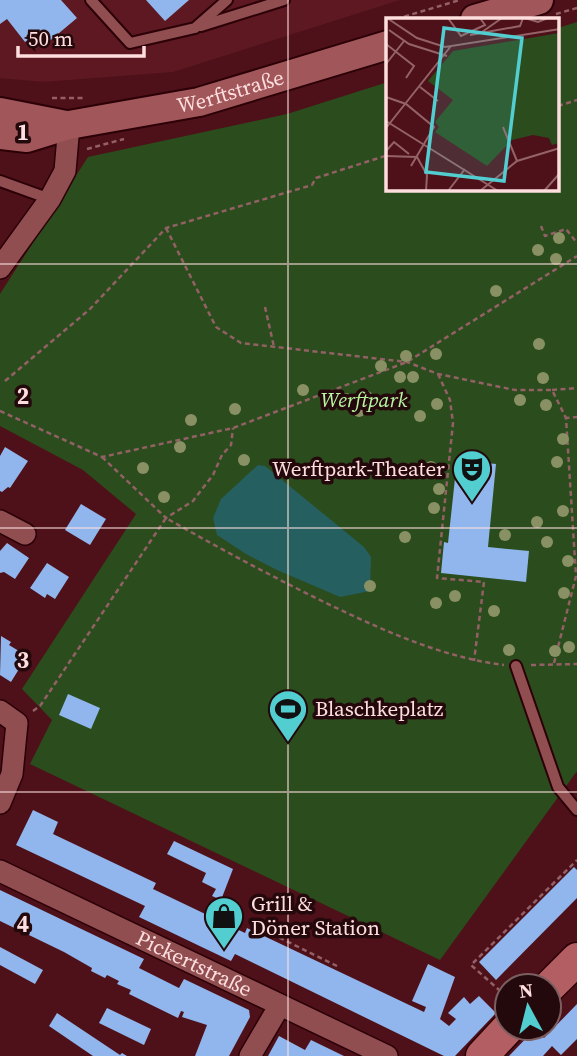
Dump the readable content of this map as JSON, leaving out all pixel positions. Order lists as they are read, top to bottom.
{
  "streets": {
    "main road": ["Werftstraße"],
    "street": ["Pickertstraße"]
  },
  "parks": ["Werftpark"],
  "places": {
    "theatre": ["Werftpark-Theater"],
    "sports": ["Blaschkeplatz"],
    "shop": ["Grill & Döner Station"]
  },
  "scale_bar": "50 m",
  "north": "top",
  "grid": {
    "rows": [
      "1",
      "2",
      "3",
      "4"
    ]
  }
}
